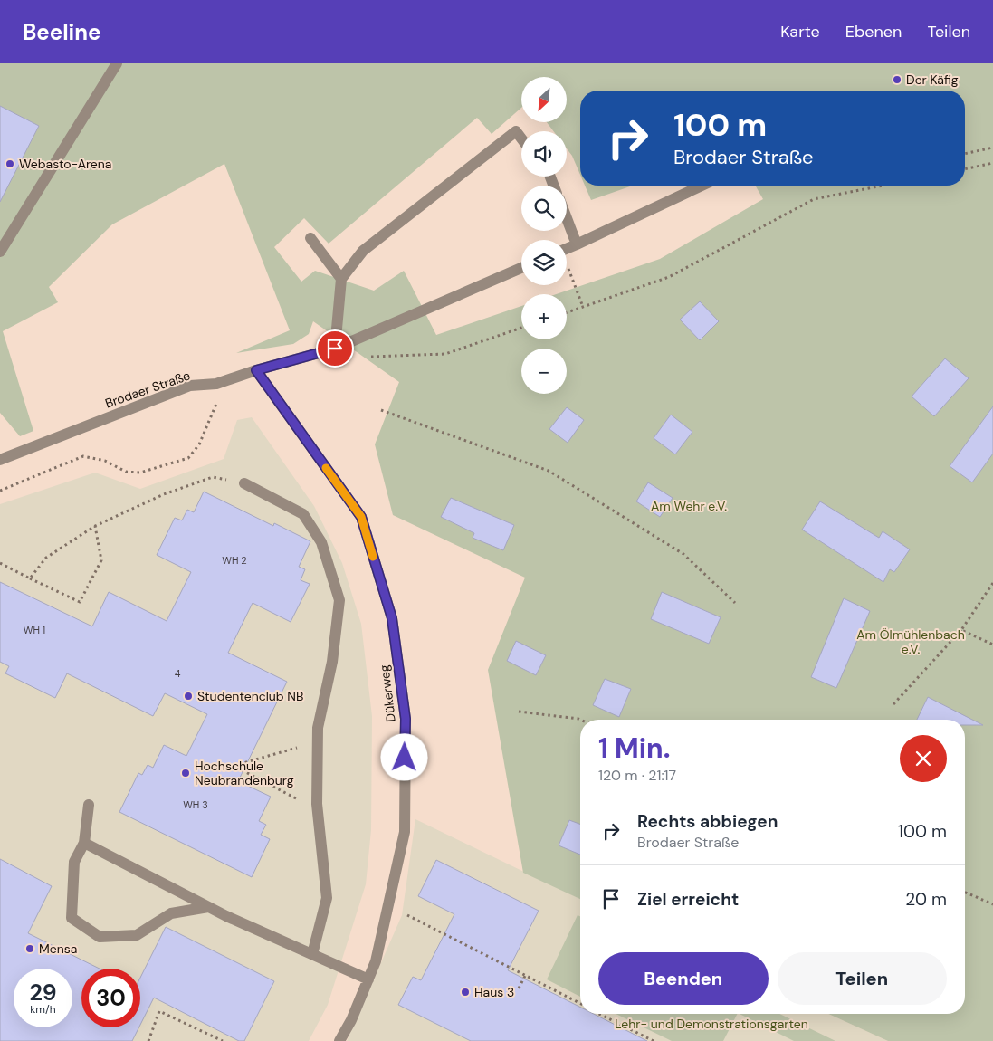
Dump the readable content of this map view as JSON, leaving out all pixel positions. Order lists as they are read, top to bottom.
{
  "streets": {
    "street": ["Brodaer Straße", "Dükerweg"]
  },
  "crossings": [
    ["Brodaer Straße", "Dükerweg"]
  ],
  "parks": ["Am Wehr e.V.", "Am Ölmühlenbach e.V.", "Lehr- und Demonstrationsgarten"],
  "places": [
    "Der Käfig",
    "Webasto-Arena",
    "Studentenclub NB",
    "Hochschule Neubrandenburg",
    "Mensa",
    "Haus 3"
  ],
  "house_numbers": [
    "WH 2",
    "WH 1",
    "4",
    "WH 3"
  ],
  "north": "bottom left",
  "page": {
    "header": "Beeline",
    "nav": ["Karte", "Ebenen", "Teilen"],
    "map_buttons": ["+", "−"],
    "turn": ["100 m", "Brodaer Straße"],
    "heading": ["1 Min.", "120 m · 21:17"],
    "list": [
      {
        "name": "Rechts abbiegen",
        "note": "Brodaer Straße",
        "value": "100 m"
      },
      {
        "name": "Ziel erreicht",
        "value": "20 m"
      }
    ],
    "buttons": ["Beenden", "Teilen"],
    "speed": "29 km/h",
    "limit": "30"
  }
}
